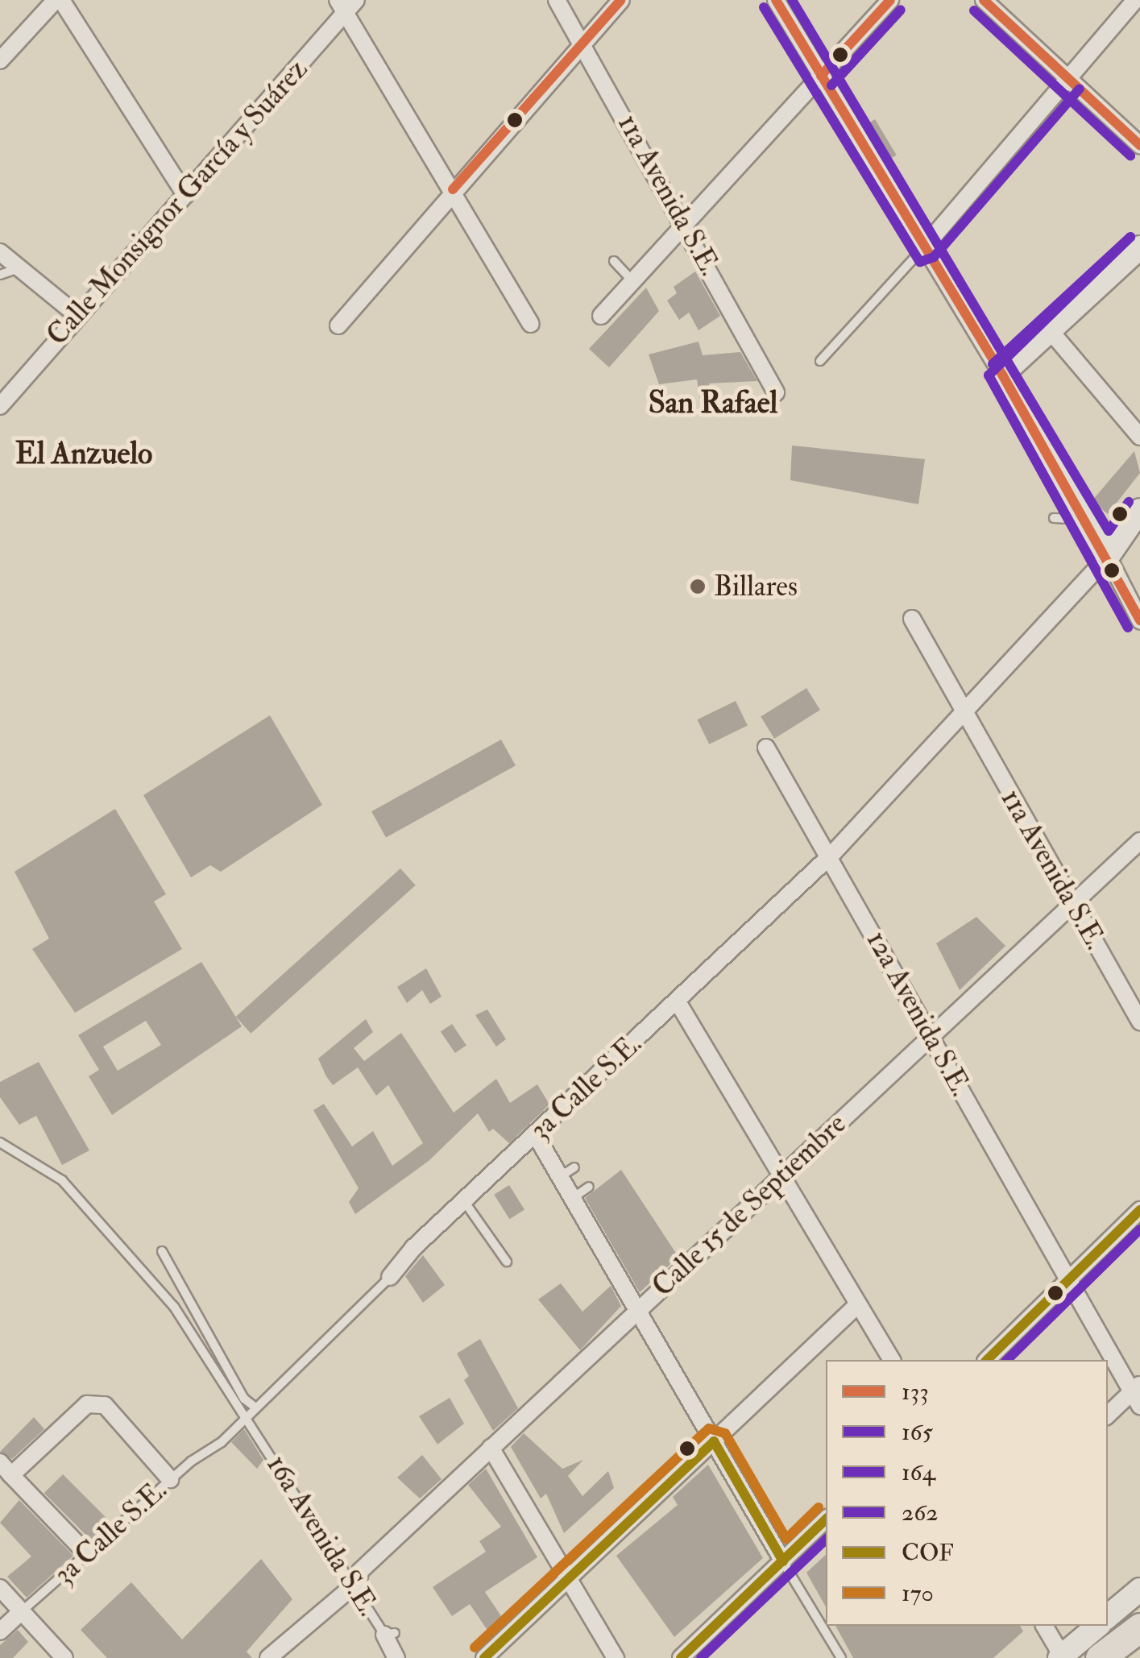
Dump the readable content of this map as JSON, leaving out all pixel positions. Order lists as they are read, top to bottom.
{
  "streets": {
    "street": [
      "11a Avenida S.E.",
      "Calle Monsignor García y Suárez",
      "12a Avenida S.E.",
      "3a Calle S.E.",
      "Calle 15 de Septiembre",
      "16a Avenida S.E."
    ]
  },
  "crossings": [
    ["11a Avenida S.E.", "3a Calle S.E."],
    ["11a Avenida S.E.", "Calle 15 de Septiembre"],
    ["12a Avenida S.E.", "3a Calle S.E."],
    ["12a Avenida S.E.", "Calle 15 de Septiembre"],
    ["3a Calle S.E.", "16a Avenida S.E."],
    ["Calle 15 de Septiembre", "16a Avenida S.E."]
  ],
  "districts": ["San Rafael", "El Anzuelo"],
  "places": ["Billares"],
  "lines": [
    "transit line 133",
    "transit line 164",
    "transit line 262",
    "transit line 165",
    "transit line COF",
    "transit line 170"
  ],
  "legend": [
    "133",
    "165",
    "164",
    "262",
    "COF",
    "170"
  ]
}
